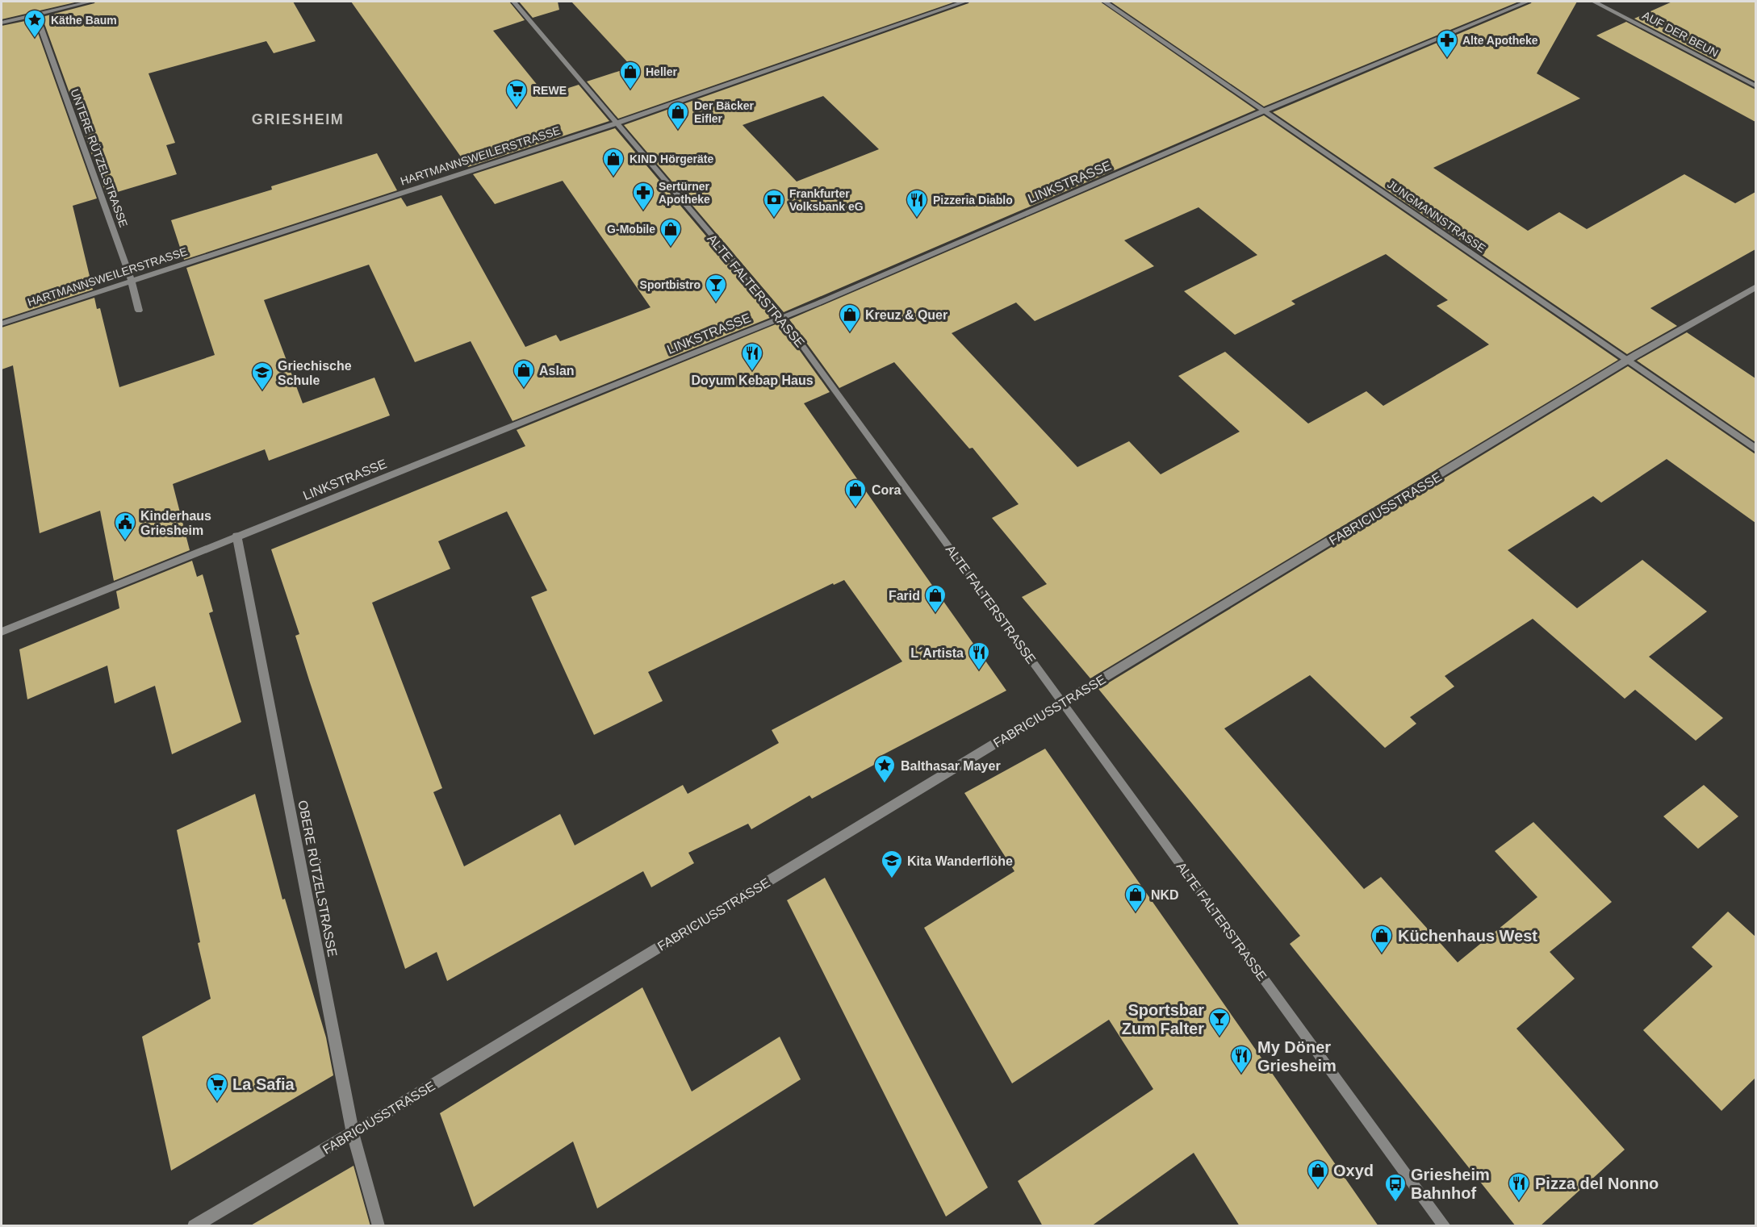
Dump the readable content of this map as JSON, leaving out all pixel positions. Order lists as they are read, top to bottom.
{
  "streets": {
    "street": [
      "AUF DER BEUN",
      "HARTMANNSWEILERSTRASSE",
      "UNTERE RÜTZELSTRASSE",
      "LINKSTRASSE",
      "JUNGMANNSTRASSE",
      "ALTE FALTERSTRASSE",
      "FABRICIUSSTRASSE",
      "OBERE RÜTZELSTRASSE"
    ]
  },
  "crossings": [
    ["HARTMANNSWEILERSTRASSE", "UNTERE RÜTZELSTRASSE"],
    ["HARTMANNSWEILERSTRASSE", "ALTE FALTERSTRASSE"],
    ["LINKSTRASSE", "JUNGMANNSTRASSE"],
    ["LINKSTRASSE", "ALTE FALTERSTRASSE"],
    ["LINKSTRASSE", "OBERE RÜTZELSTRASSE"],
    ["JUNGMANNSTRASSE", "FABRICIUSSTRASSE"],
    ["ALTE FALTERSTRASSE", "FABRICIUSSTRASSE"],
    ["FABRICIUSSTRASSE", "OBERE RÜTZELSTRASSE"]
  ],
  "districts": ["GRIESHEIM"],
  "places": {
    "place": ["Käthe Baum", "Balthasar Mayer"],
    "pharmacy": ["Alte Apotheke", "Sertürner Apotheke"],
    "shop": [
      "Heller",
      "Der Bäcker Eifler",
      "KIND Hörgeräte",
      "G-Mobile",
      "Kreuz & Quer",
      "Aslan",
      "Cora",
      "Farid",
      "NKD",
      "Küchenhaus West",
      "Oxyd"
    ],
    "supermarket": ["REWE", "La Safia"],
    "bank": ["Frankfurter Volksbank eG"],
    "restaurant": [
      "Pizzeria Diablo",
      "Doyum Kebap Haus",
      "L´Artista",
      "My Döner Griesheim",
      "Pizza del Nonno"
    ],
    "bar": ["Sportbistro", "Sportsbar Zum Falter"],
    "school or university": ["Griechische Schule", "Kita Wanderflöhe"],
    "public building": ["Kinderhaus Griesheim"],
    "bus stop": ["Griesheim Bahnhof"]
  }
}
